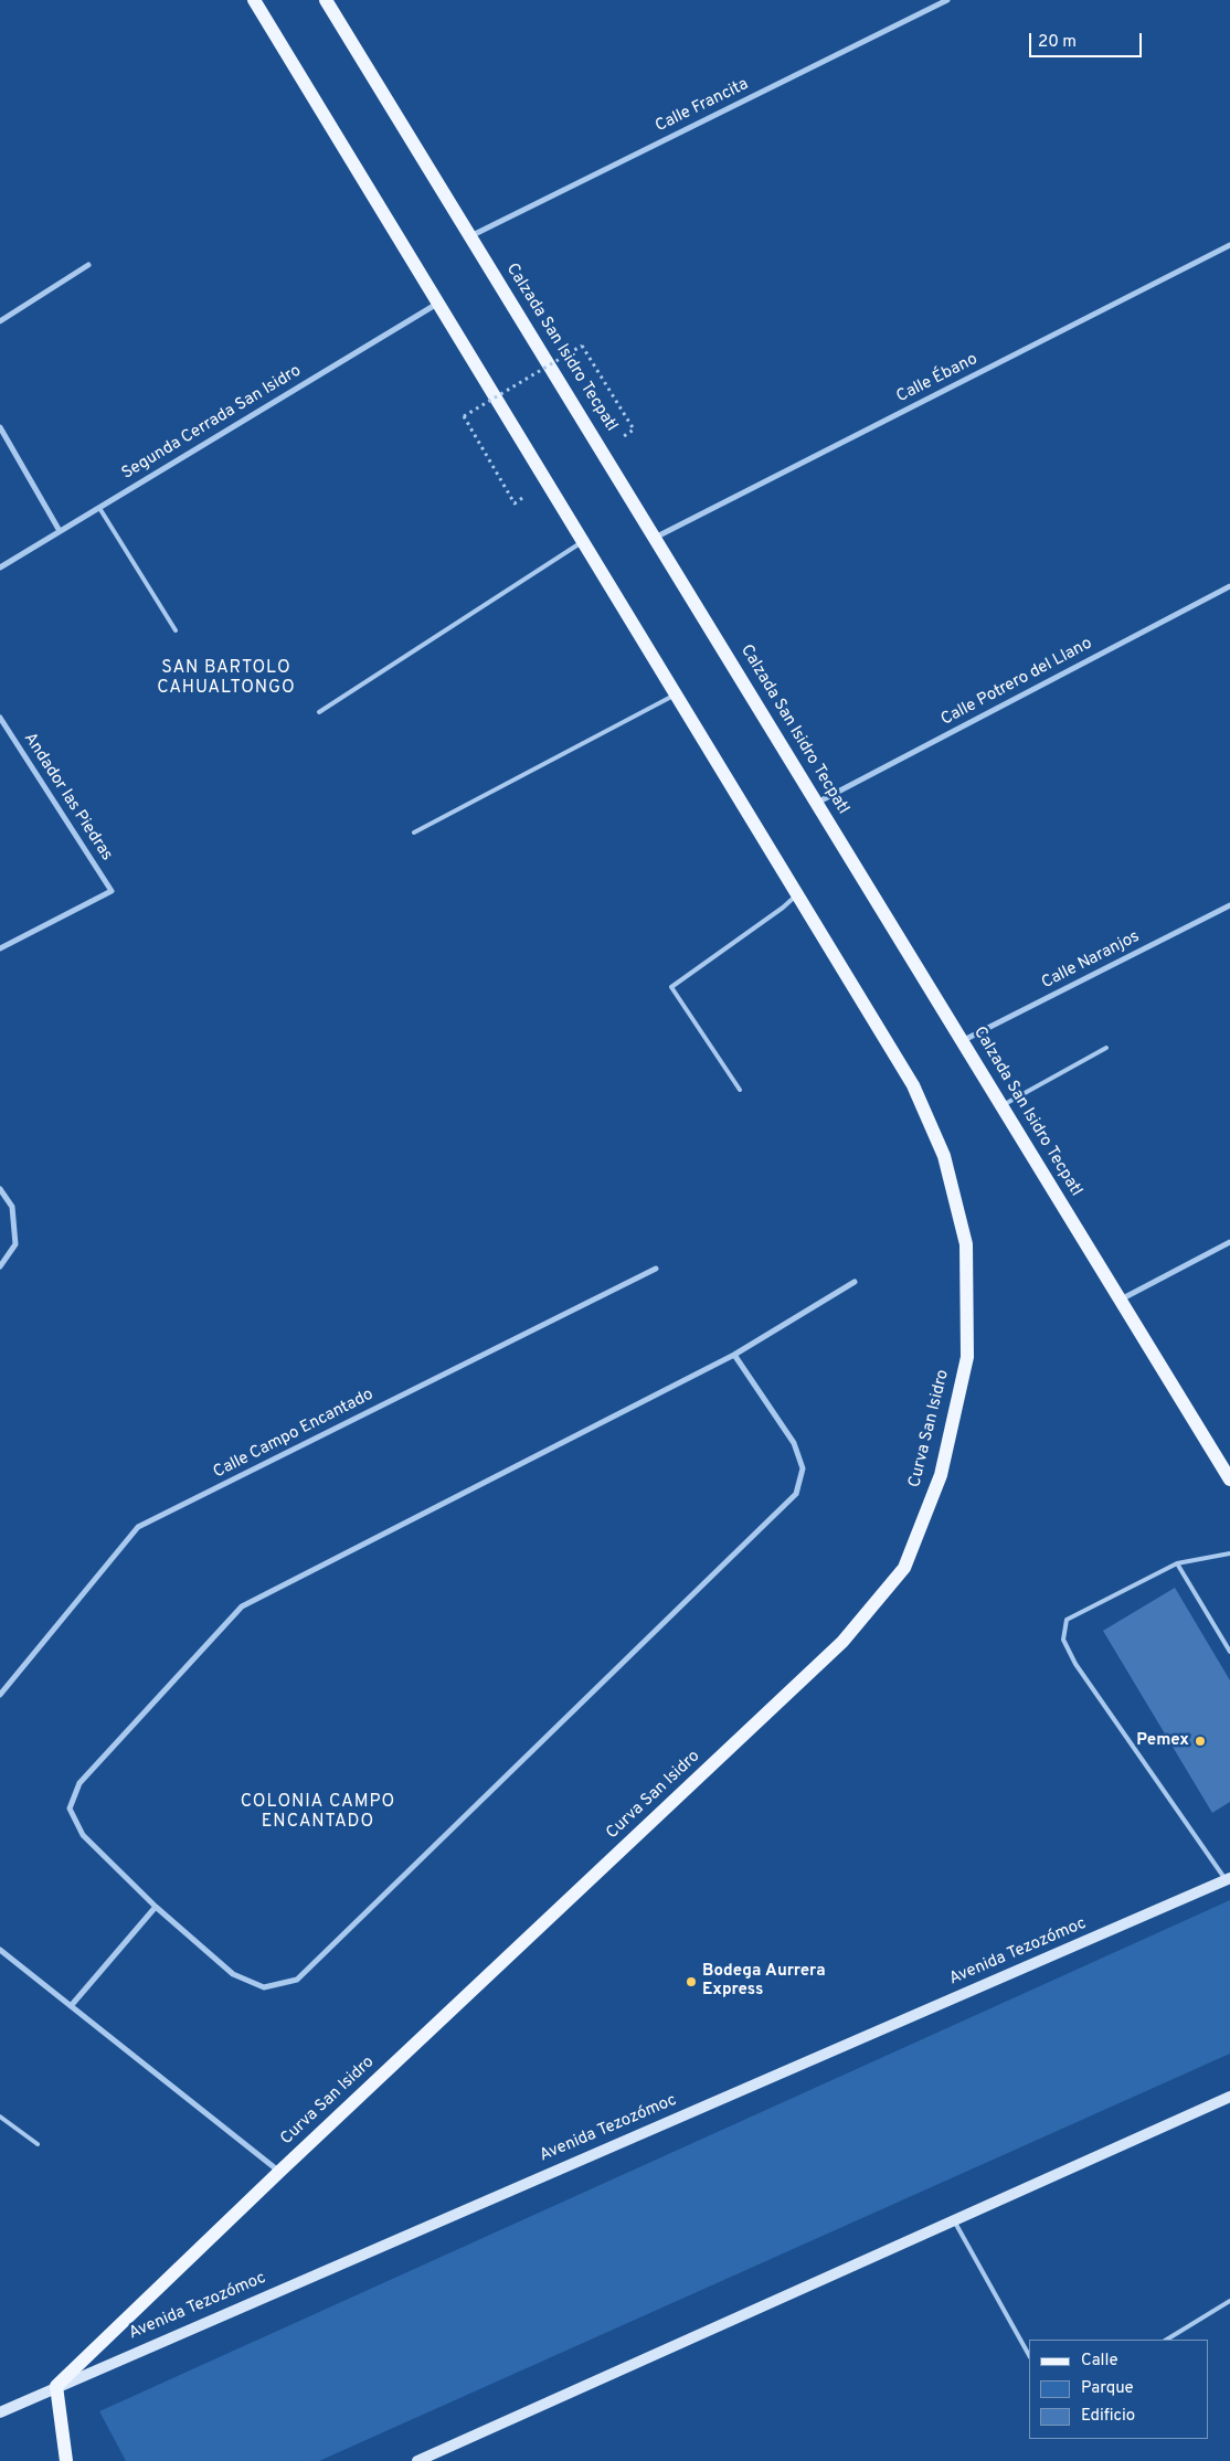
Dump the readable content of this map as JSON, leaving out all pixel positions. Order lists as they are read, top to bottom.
{
  "streets": {
    "main road": ["Calzada San Isidro Tecpatl", "Curva San Isidro", "Avenida Tezozómoc"],
    "street": [
      "Calle Francita",
      "Calle Ébano",
      "Segunda Cerrada San Isidro",
      "Calle Potrero del Llano",
      "Andador las Piedras",
      "Calle Naranjos",
      "Calle Campo Encantado"
    ]
  },
  "crossings": [
    ["Calle Francita", "Calzada San Isidro Tecpatl"],
    ["Calzada San Isidro Tecpatl", "Calle Ébano"],
    ["Calzada San Isidro Tecpatl", "Calle Potrero del Llano"],
    ["Calzada San Isidro Tecpatl", "Calle Naranjos"],
    ["Curva San Isidro", "Avenida Tezozómoc"]
  ],
  "districts": ["SAN BARTOLO CAHUALTONGO", "COLONIA CAMPO ENCANTADO"],
  "places": ["Pemex", "Bodega Aurrera Express"],
  "legend": ["Calle", "Parque", "Edificio"],
  "scale_bar": "20 m"
}
